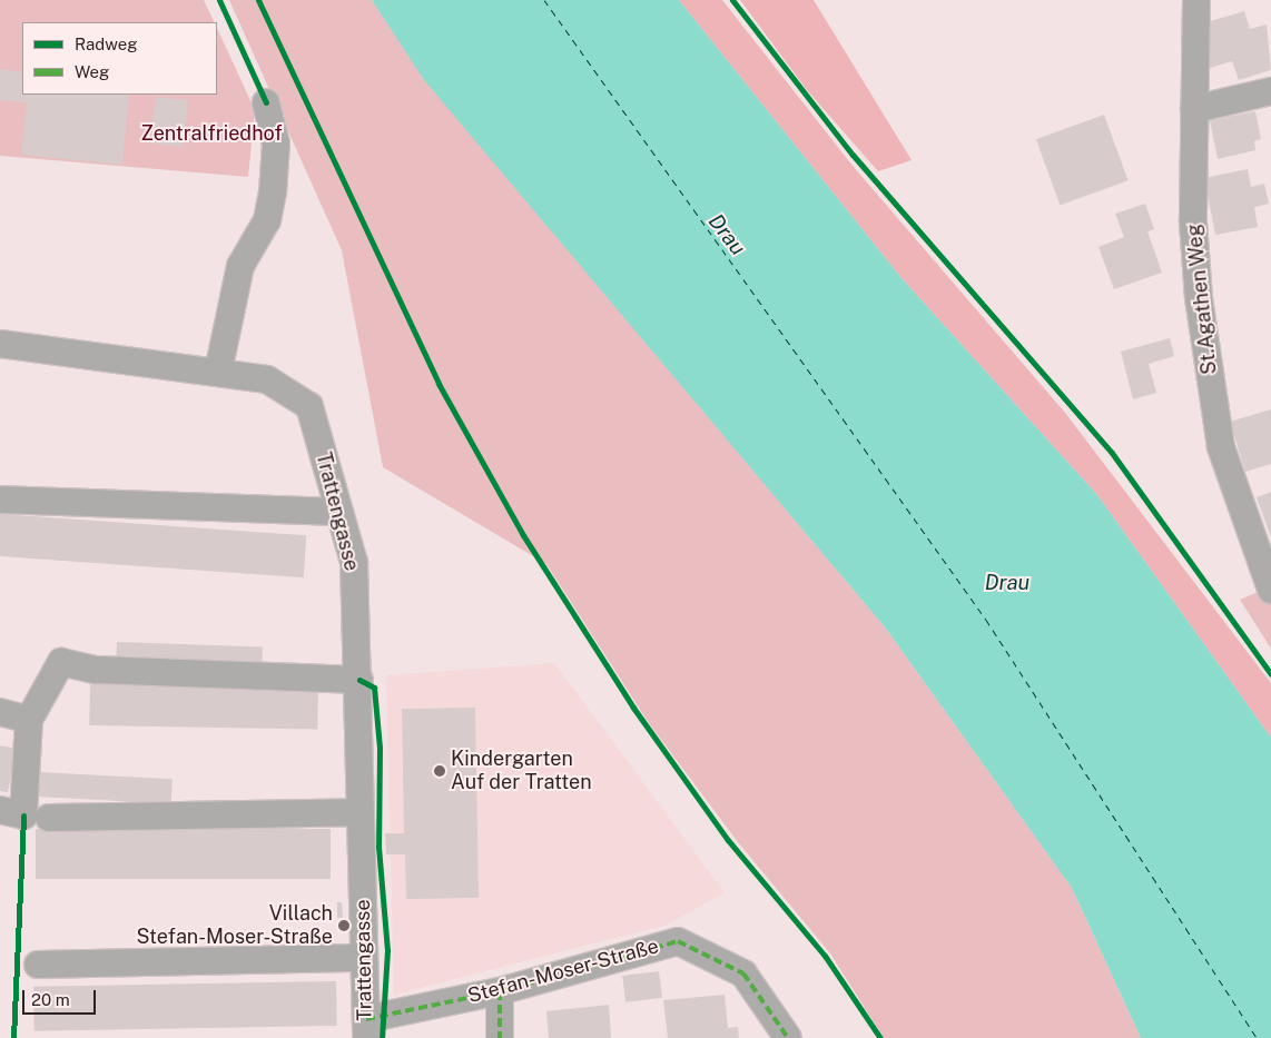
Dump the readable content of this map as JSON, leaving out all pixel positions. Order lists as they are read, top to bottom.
{
  "streets": {
    "street": ["St.Agathen Weg", "Trattengasse", "Stefan-Moser-Straße"]
  },
  "crossings": [
    ["Trattengasse", "Stefan-Moser-Straße"]
  ],
  "water": ["Drau"],
  "parks": ["Zentralfriedhof"],
  "places": ["Kindergarten Auf der Tratten", "Villach Stefan-Moser-Straße"],
  "legend": ["Radweg", "Weg"],
  "scale_bar": "20 m"
}
